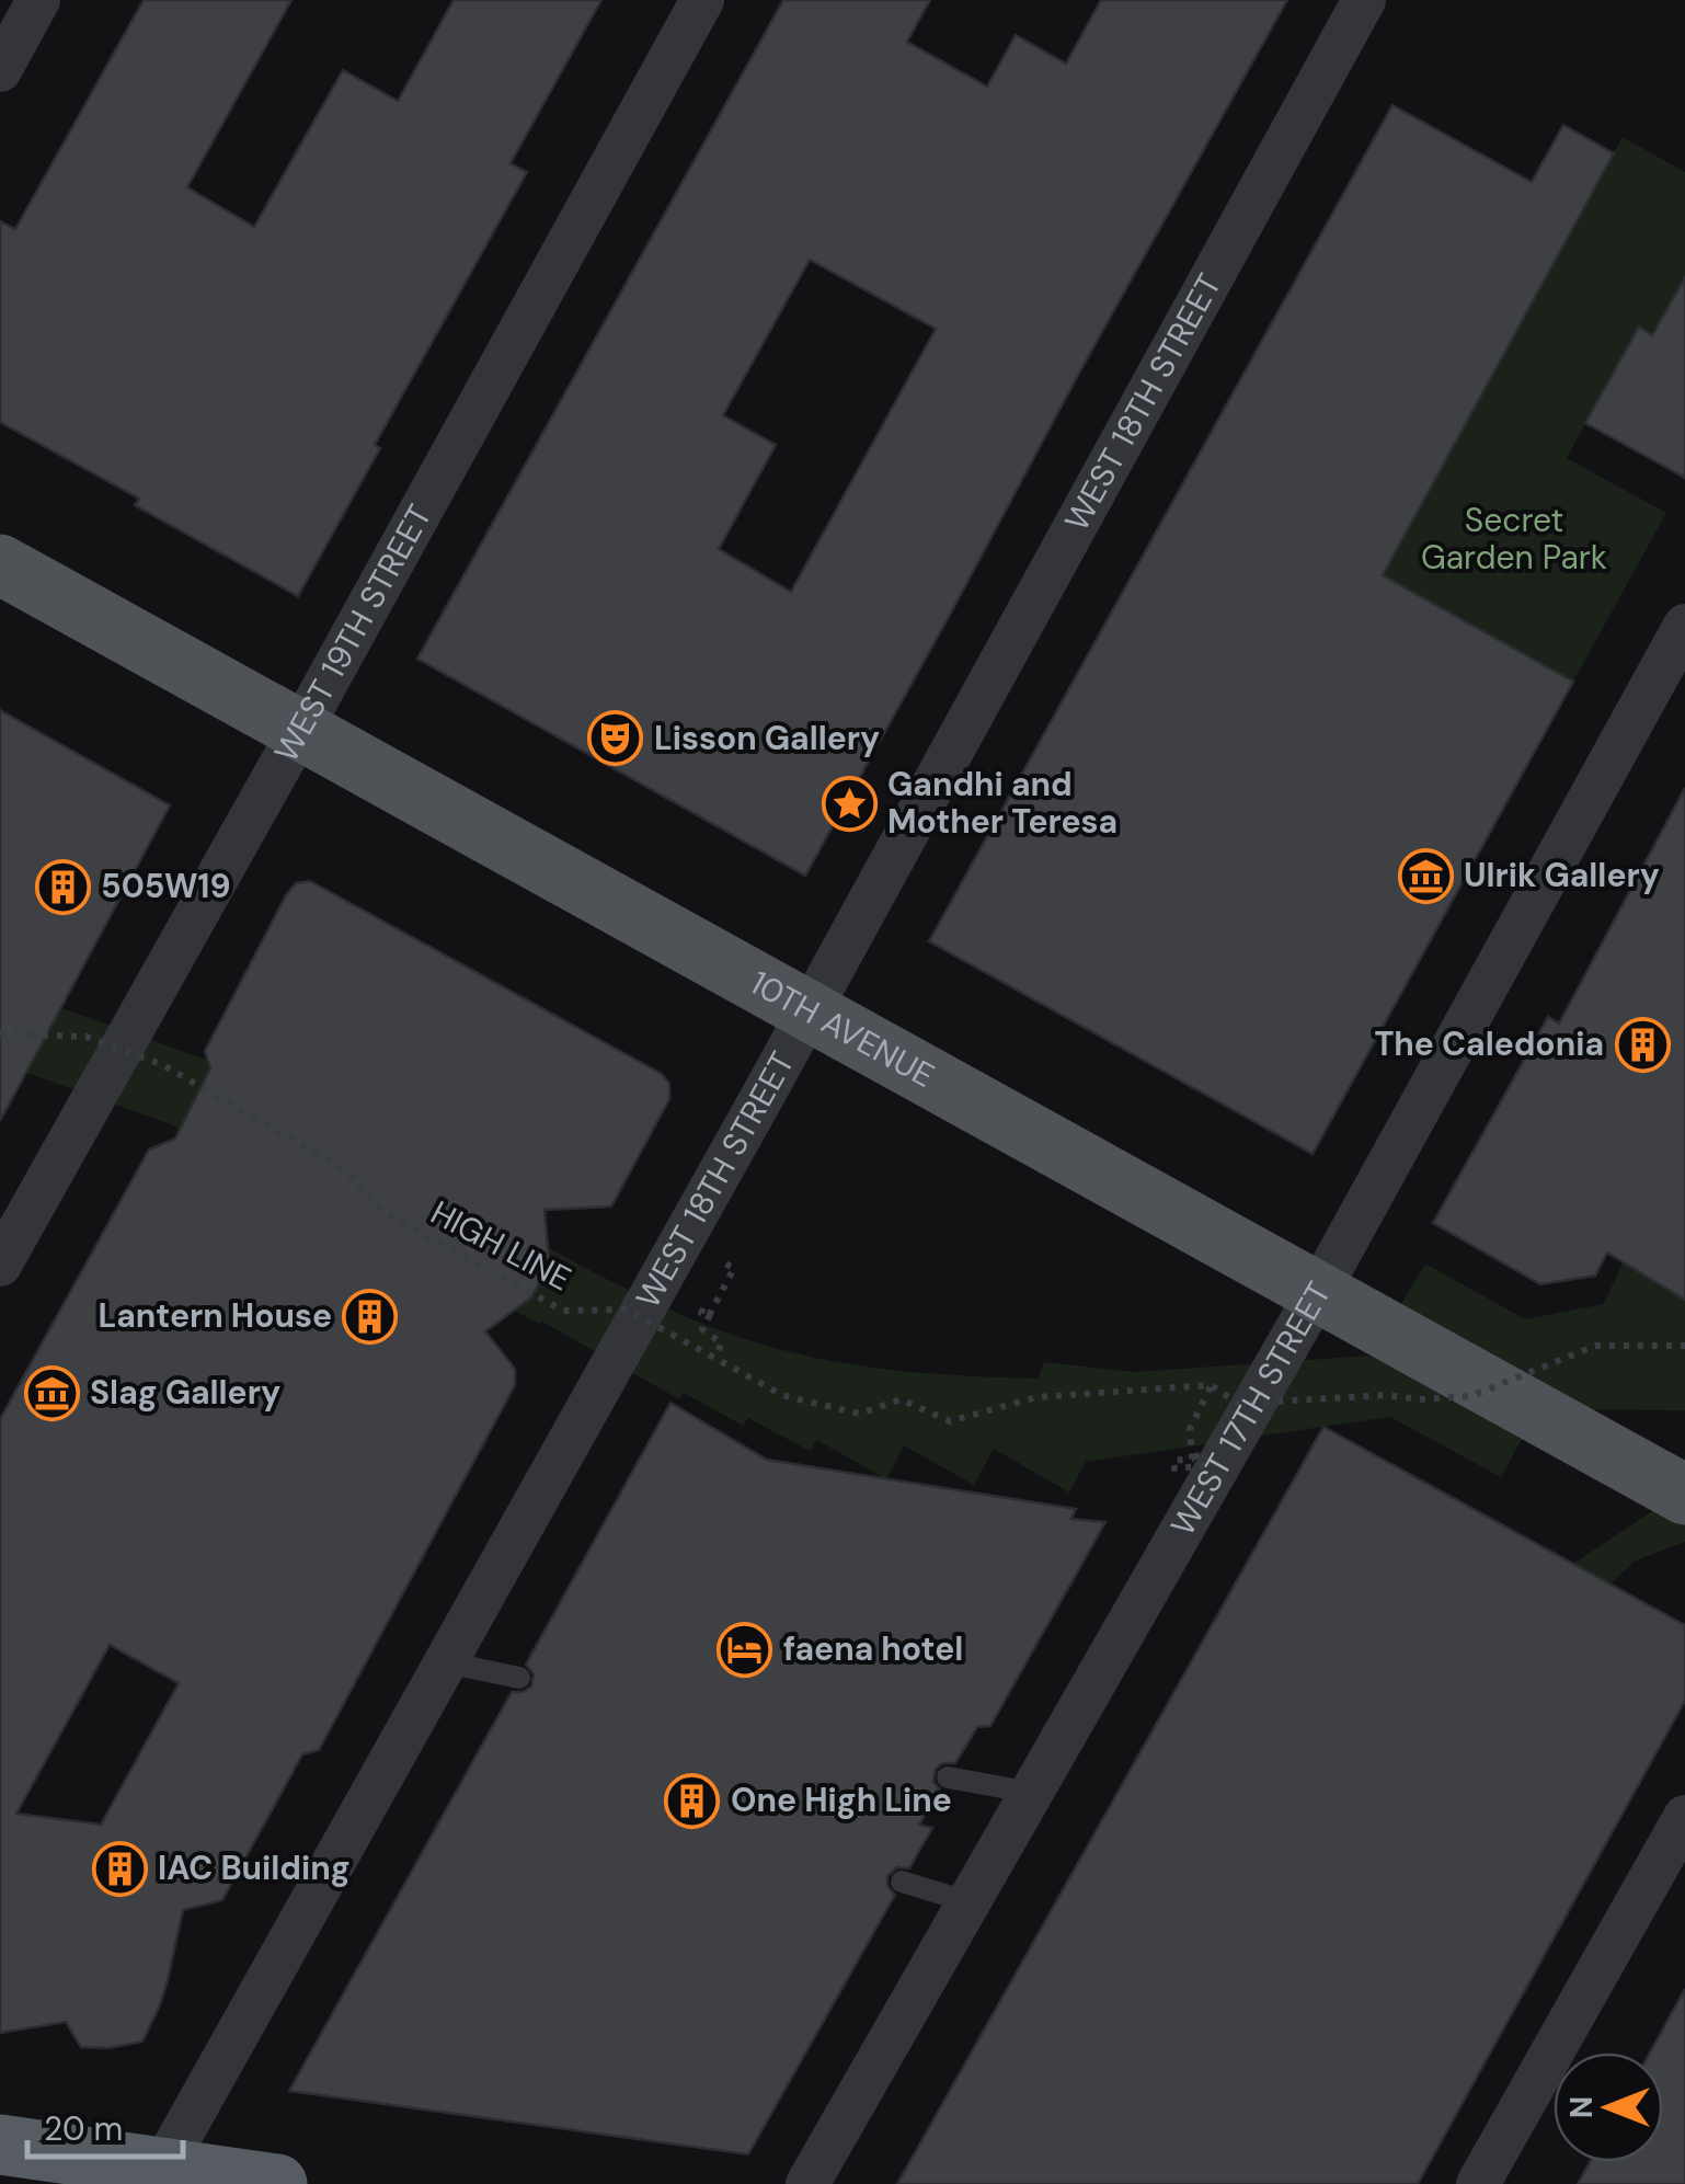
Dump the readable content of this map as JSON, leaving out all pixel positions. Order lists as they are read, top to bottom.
{
  "streets": {
    "main road": ["10TH AVENUE"],
    "street": ["WEST 18TH STREET", "WEST 19TH STREET", "WEST 17TH STREET"],
    "path": ["HIGH LINE"]
  },
  "crossings": [
    ["WEST 18TH STREET", "10TH AVENUE"],
    ["WEST 19TH STREET", "10TH AVENUE"],
    ["10TH AVENUE", "WEST 17TH STREET"]
  ],
  "parks": ["Secret Garden Park"],
  "places": {
    "theatre": ["Lisson Gallery"],
    "place": ["Gandhi and Mother Teresa"],
    "museum": ["Ulrik Gallery", "Slag Gallery"],
    "building": [
      "505W19",
      "The Caledonia",
      "Lantern House",
      "One High Line",
      "IAC Building"
    ],
    "hotel": ["faena hotel"]
  },
  "scale_bar": "20 m",
  "north": "left"
}
